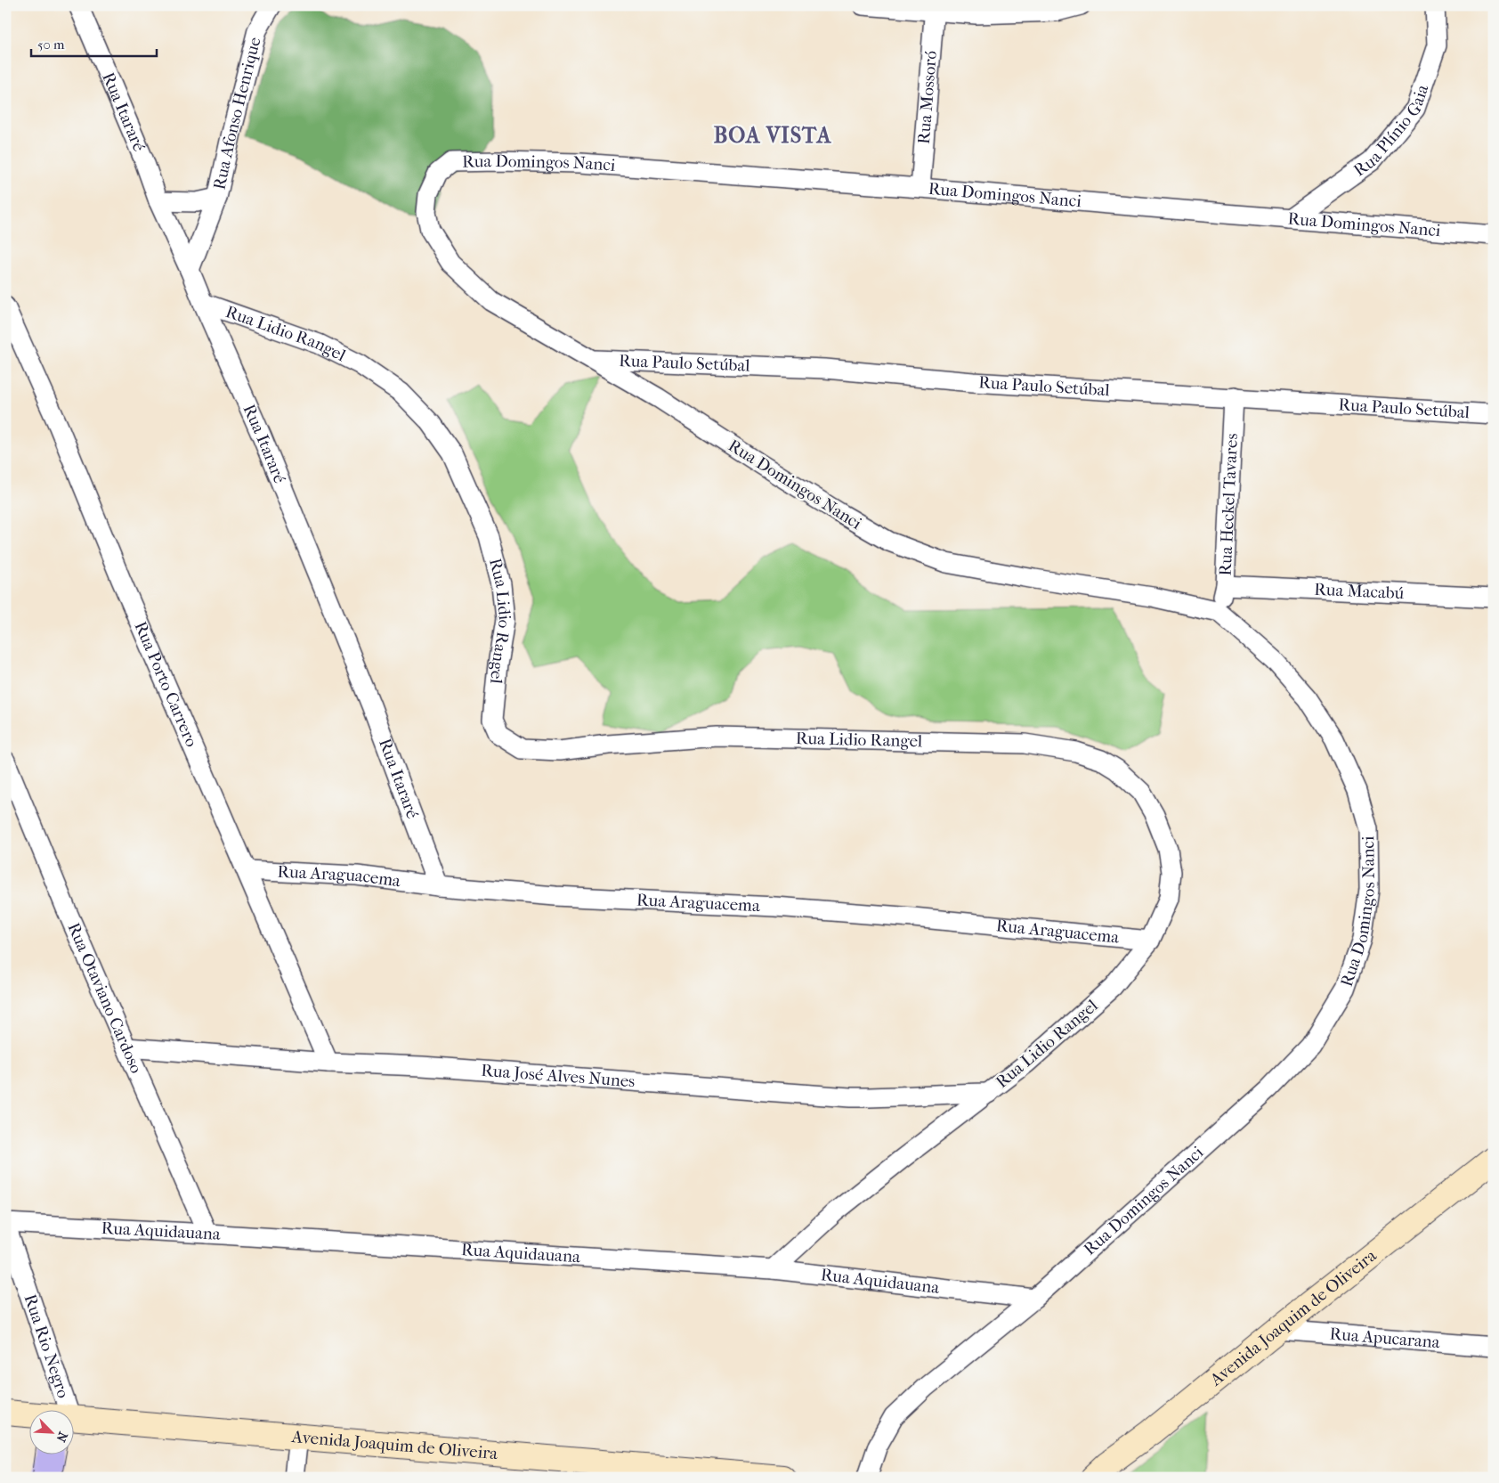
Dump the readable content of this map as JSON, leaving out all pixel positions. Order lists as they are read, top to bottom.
{
  "streets": {
    "main road": ["Avenida Joaquim de Oliveira"],
    "street": [
      "Rua Mossoró",
      "Rua Itararé",
      "Rua Afonso Henrique",
      "Rua Plínio Gaia",
      "Rua Domingos Nanci",
      "Rua Lidio Rangel",
      "Rua Paulo Setúbal",
      "Rua Heckel Tavares",
      "Rua Macabú",
      "Rua Porto Carrero",
      "Rua Araguacema",
      "Rua Otaviano Cardoso",
      "Rua José Alves Nunes",
      "Rua Aquidauana",
      "Rua Apucarana",
      "Rua Rio Negro"
    ]
  },
  "crossings": [
    ["Rua Mossoró", "Rua Domingos Nanci"],
    ["Rua Itararé", "Rua Afonso Henrique"],
    ["Rua Itararé", "Rua Lidio Rangel"],
    ["Rua Itararé", "Rua Araguacema"],
    ["Rua Plínio Gaia", "Rua Domingos Nanci"],
    ["Rua Domingos Nanci", "Rua Paulo Setúbal"],
    ["Rua Domingos Nanci", "Rua Heckel Tavares"],
    ["Rua Domingos Nanci", "Rua Aquidauana"],
    ["Rua Lidio Rangel", "Rua Araguacema"],
    ["Rua Lidio Rangel", "Rua José Alves Nunes"],
    ["Rua Lidio Rangel", "Rua Aquidauana"],
    ["Rua Paulo Setúbal", "Rua Heckel Tavares"],
    ["Rua Heckel Tavares", "Rua Macabú"],
    ["Rua Porto Carrero", "Rua Araguacema"],
    ["Rua Porto Carrero", "Rua José Alves Nunes"],
    ["Rua Otaviano Cardoso", "Rua José Alves Nunes"],
    ["Rua Otaviano Cardoso", "Rua Aquidauana"],
    ["Rua Aquidauana", "Rua Rio Negro"],
    ["Avenida Joaquim de Oliveira", "Rua Apucarana"]
  ],
  "districts": ["BOA VISTA"],
  "scale_bar": "50 m",
  "north": "bottom right"
}
